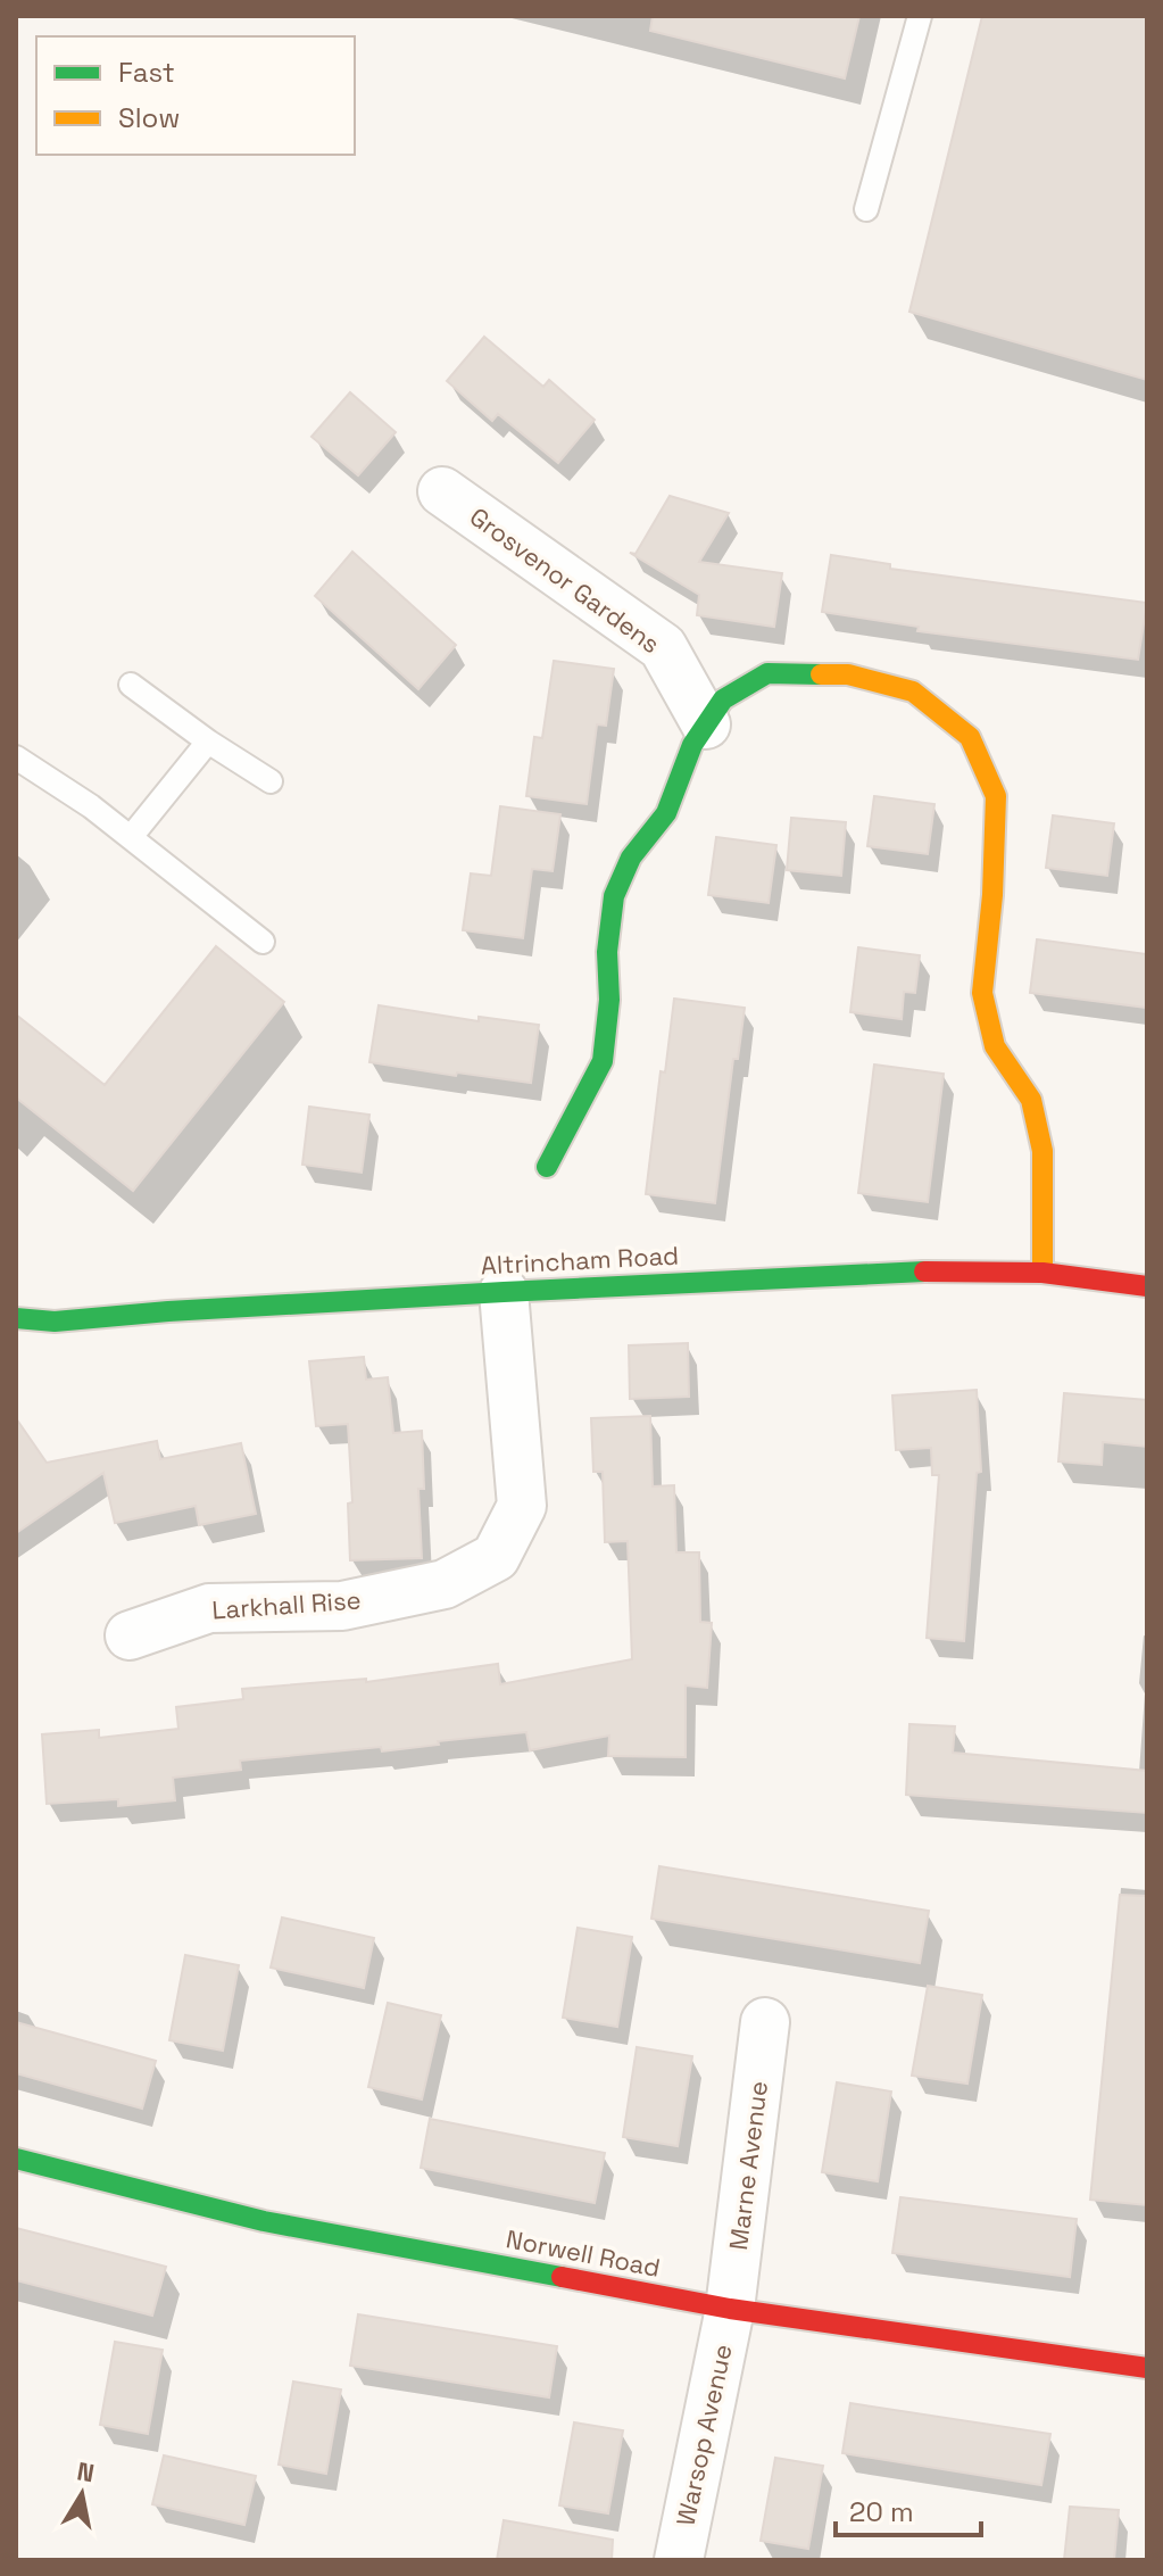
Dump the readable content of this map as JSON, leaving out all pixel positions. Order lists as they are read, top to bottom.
{
  "streets": {
    "street": [
      "Grosvenor Gardens",
      "Altrincham Road",
      "Larkhall Rise",
      "Marne Avenue",
      "Norwell Road",
      "Warsop Avenue"
    ]
  },
  "crossings": [
    ["Altrincham Road", "Larkhall Rise"],
    ["Marne Avenue", "Norwell Road"],
    ["Marne Avenue", "Warsop Avenue"],
    ["Norwell Road", "Warsop Avenue"]
  ],
  "legend": ["Fast", "Slow"],
  "scale_bar": "20 m",
  "north": "top"
}
